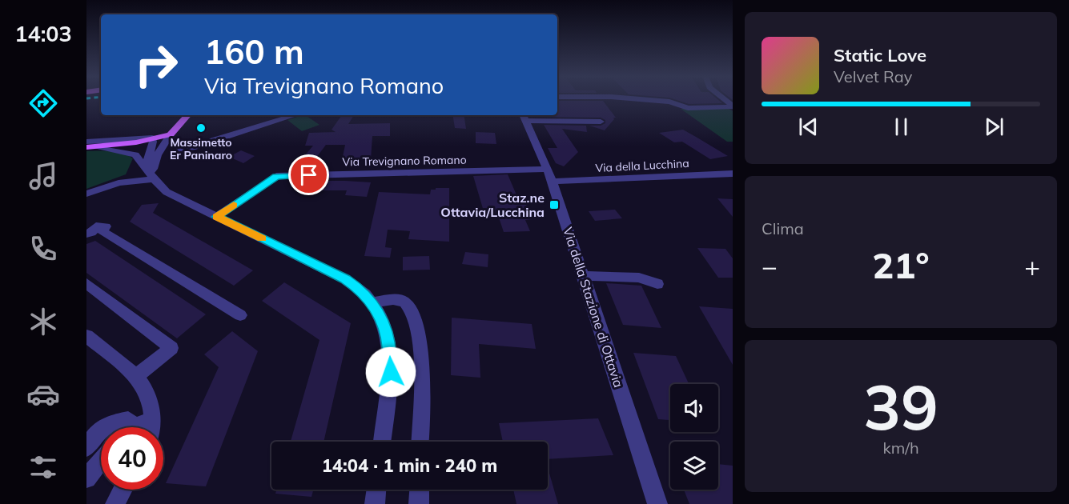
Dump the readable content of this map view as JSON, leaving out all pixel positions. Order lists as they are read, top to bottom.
{
  "streets": {
    "street": ["Via Trevignano Romano", "Via della Lucchina", "Via della Stazione di Ottavia"]
  },
  "crossings": [
    ["Via Trevignano Romano", "Via della Lucchina"],
    ["Via Trevignano Romano", "Via della Stazione di Ottavia"],
    ["Via della Lucchina", "Via della Stazione di Ottavia"]
  ],
  "places": {
    "other": ["Massimetto Er Paninaro"],
    "transit": ["Staz.ne Ottavia/Lucchina"]
  },
  "page": {
    "tabs": "14:03",
    "turn": ["160 m", "Via Trevignano Romano"],
    "song": ["Static Love", "Velvet Ray"],
    "tile": [
      "Clima",
      ["39", "km/h"]
    ],
    "heat": ["−", "21°", "+"],
    "limit": "40",
    "trip": "14:04 · 1 min · 240 m"
  }
}
